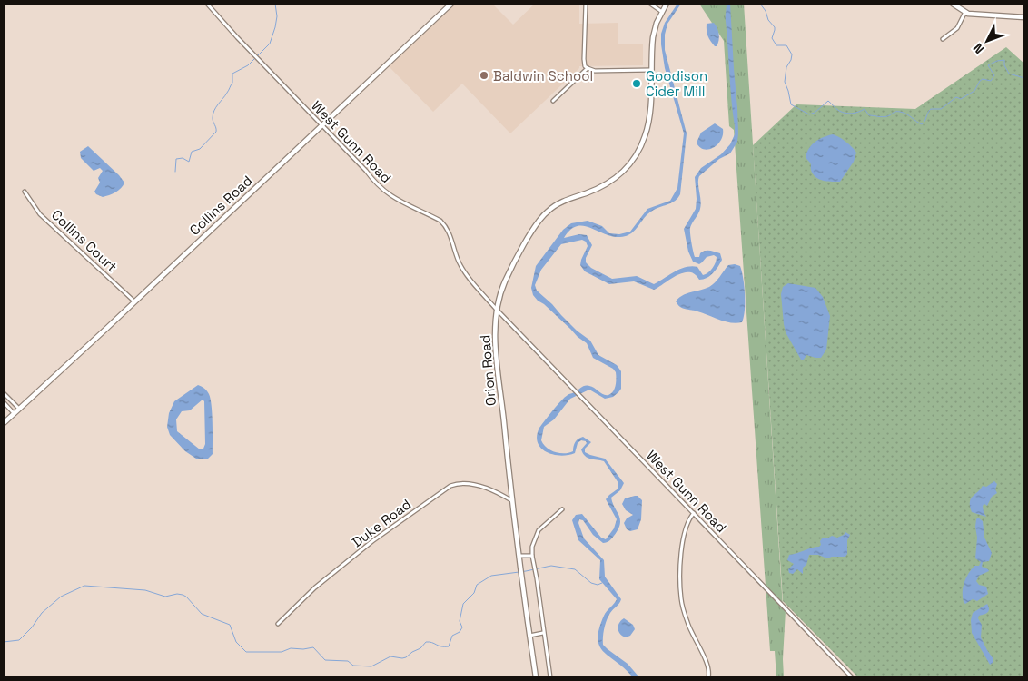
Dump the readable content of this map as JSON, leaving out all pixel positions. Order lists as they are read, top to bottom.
{
  "streets": {
    "street": [
      "West Gunn Road",
      "Collins Road",
      "Collins Court",
      "Orion Road",
      "Duke Road"
    ]
  },
  "crossings": [
    ["West Gunn Road", "Collins Road"],
    ["West Gunn Road", "Orion Road"],
    ["Collins Road", "Collins Court"],
    ["Orion Road", "Duke Road"]
  ],
  "places": ["Baldwin School", "Goodison Cider Mill"],
  "north": "bottom left"
}
